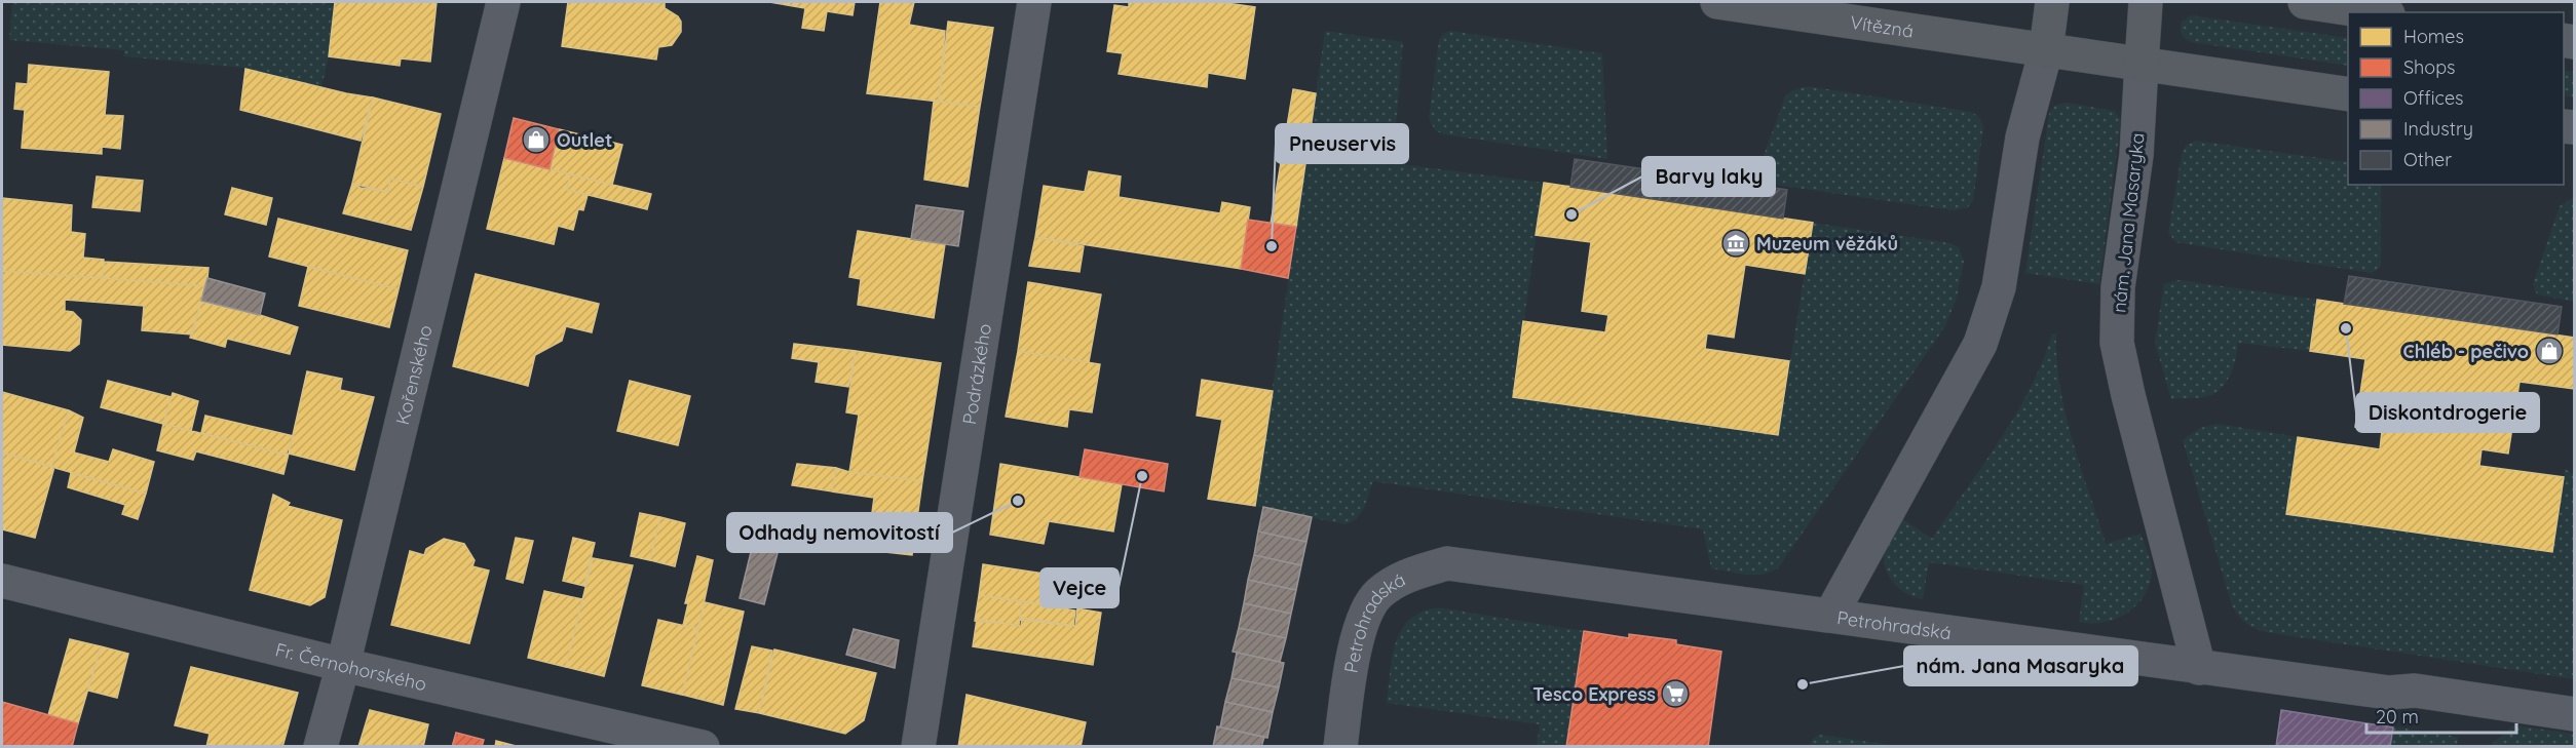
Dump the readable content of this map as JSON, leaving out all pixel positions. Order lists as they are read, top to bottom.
{
  "streets": {
    "main road": ["Vítězná"],
    "street": [
      "nám. Jana Masaryka",
      "Kořenského",
      "Podrázkého",
      "Petrohradská",
      "Fr. Černohorského"
    ]
  },
  "crossings": [
    ["Vítězná", "nám. Jana Masaryka"],
    ["nám. Jana Masaryka", "Petrohradská"],
    ["Kořenského", "Fr. Černohorského"]
  ],
  "places": {
    "shop": ["Outlet", "Chléb - pečivo"],
    "other": [
      "Barvy laky",
      "Pneuservis",
      "Diskontdrogerie",
      "Vejce",
      "Odhady nemovitostí",
      "nám. Jana Masaryka"
    ],
    "museum": ["Muzeum věžáků"],
    "supermarket": ["Tesco Express"]
  },
  "legend": [
    "Homes",
    "Shops",
    "Offices",
    "Industry",
    "Other"
  ],
  "scale_bar": "20 m"
}
